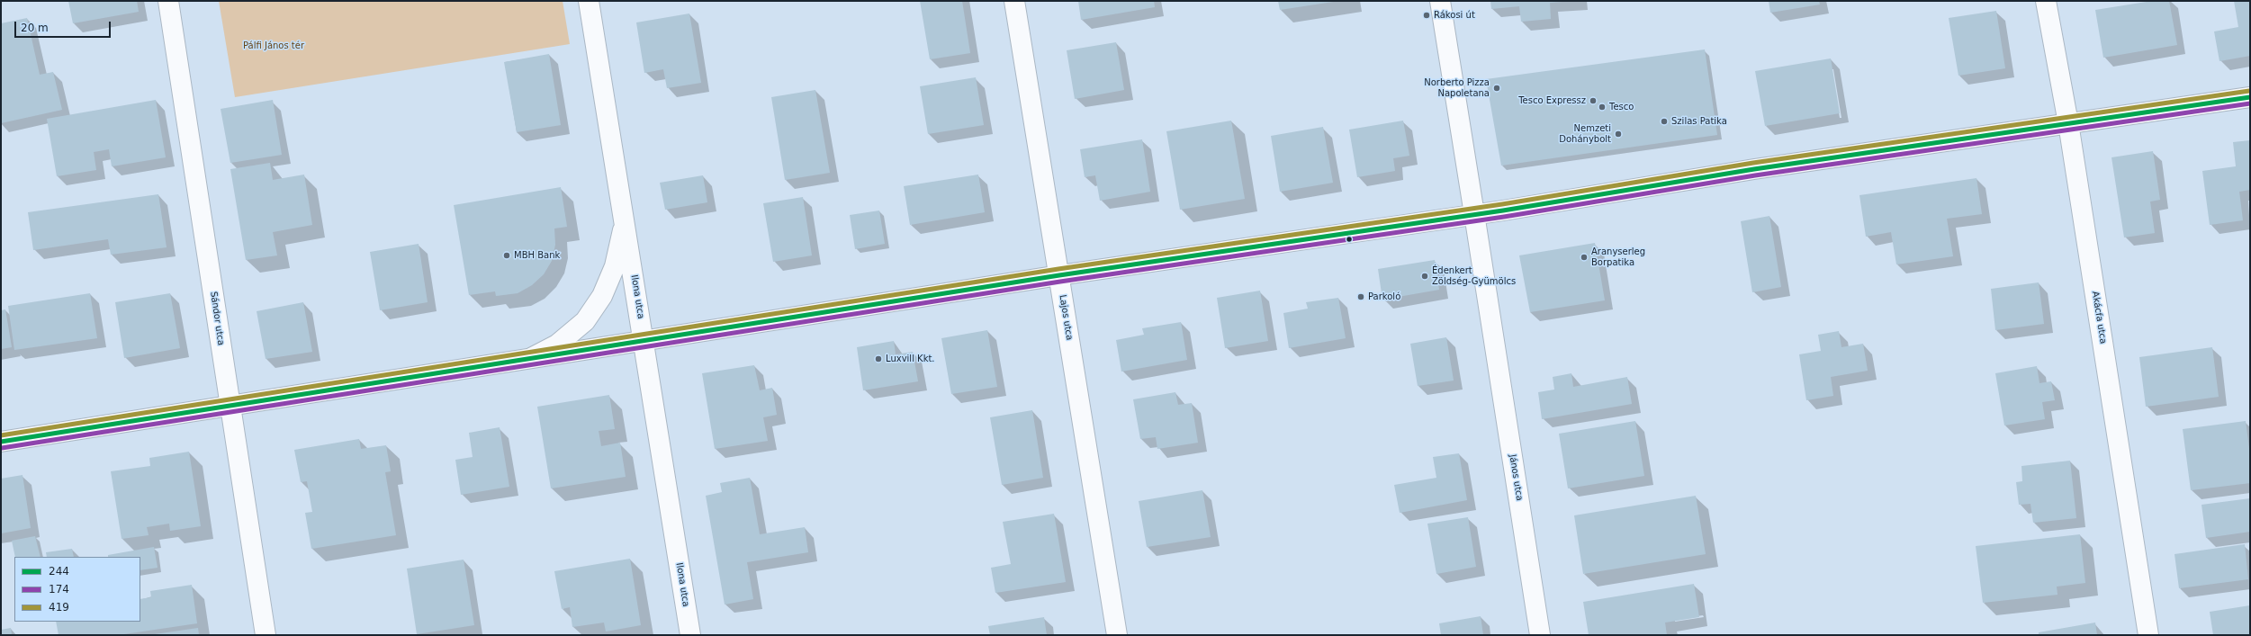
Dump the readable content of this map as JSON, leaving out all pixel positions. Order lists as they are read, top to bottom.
{
  "streets": {
    "street": [
      "Ilona utca",
      "Lajos utca",
      "Akácfa utca",
      "Sándor utca",
      "János utca"
    ]
  },
  "parks": ["Pálfi János tér"],
  "places": [
    "Rákosi út",
    "Norberto Pizza Napoletana",
    "Tesco Expressz",
    "Tesco",
    "Szilas Patika",
    "Nemzeti Dohánybolt",
    "MBH Bank",
    "Aranyserleg Borpatika",
    "Édenkert Zöldség-Gyümölcs",
    "Parkoló",
    "Luxvill Kkt."
  ],
  "lines": ["transit line 419", "transit line 244", "transit line 174"],
  "legend": ["244", "174", "419"],
  "scale_bar": "20 m"
}
